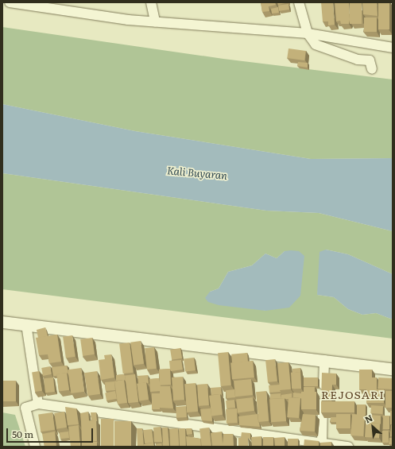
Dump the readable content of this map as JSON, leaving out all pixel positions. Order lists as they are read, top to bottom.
{
  "districts": ["REJOSARI"],
  "water": ["Kali Buyaran"],
  "scale_bar": "50 m",
  "north": "top left"
}
